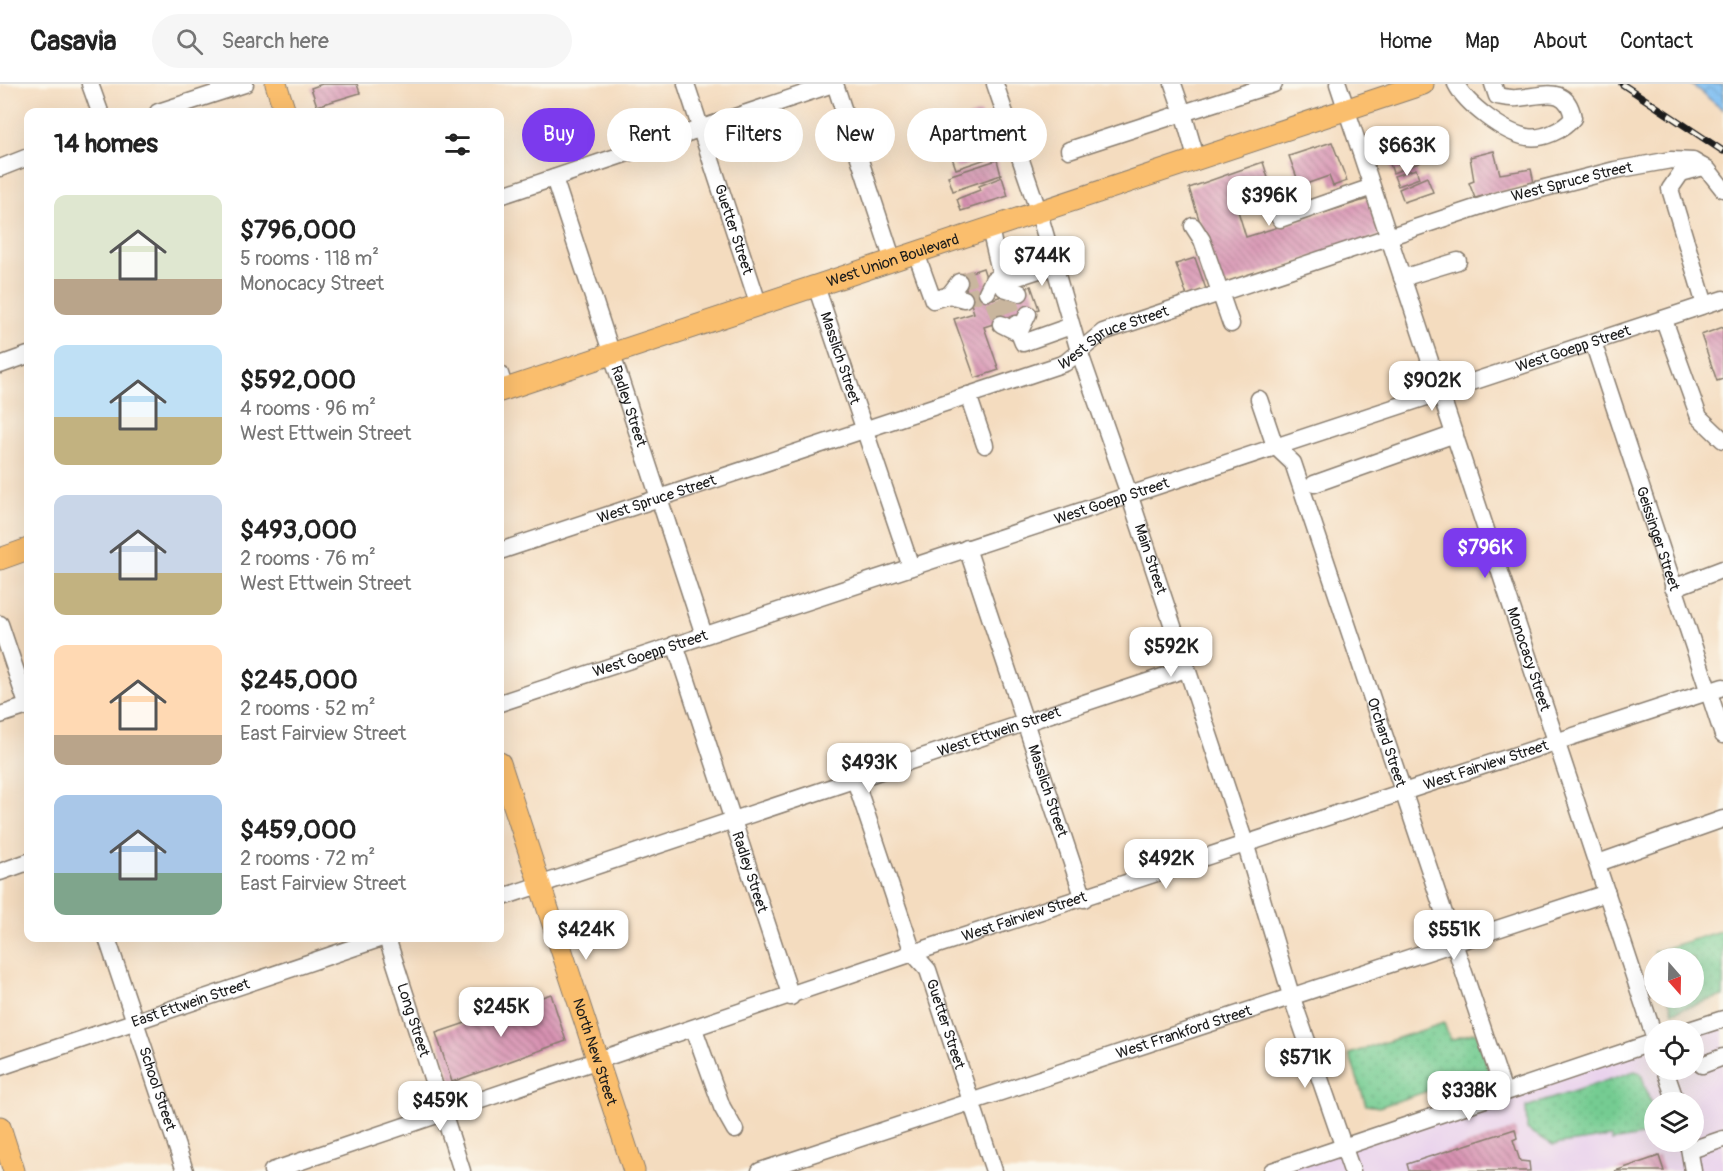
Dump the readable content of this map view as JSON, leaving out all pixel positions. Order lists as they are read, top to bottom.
{
  "streets": {
    "main road": ["West Union Boulevard", "North New Street"],
    "street": [
      "West Spruce Street",
      "Guetter Street",
      "West Goepp Street",
      "Masslich Street",
      "Radley Street",
      "Geissinger Street",
      "Main Street",
      "Monocacy Street",
      "West Ettwein Street",
      "Orchard Street",
      "West Fairview Street",
      "East Ettwein Street",
      "Long Street",
      "West Frankford Street",
      "School Street"
    ]
  },
  "crossings": [
    ["West Spruce Street", "Masslich Street"],
    ["West Spruce Street", "Radley Street"],
    ["West Spruce Street", "Main Street"],
    ["West Spruce Street", "Monocacy Street"],
    ["Guetter Street", "West Union Boulevard"],
    ["Guetter Street", "West Ettwein Street"],
    ["Guetter Street", "West Fairview Street"],
    ["Guetter Street", "West Frankford Street"],
    ["West Union Boulevard", "Masslich Street"],
    ["West Union Boulevard", "Radley Street"],
    ["West Union Boulevard", "Main Street"],
    ["West Union Boulevard", "Monocacy Street"],
    ["West Goepp Street", "Masslich Street"],
    ["West Goepp Street", "Radley Street"],
    ["West Goepp Street", "Geissinger Street"],
    ["West Goepp Street", "Main Street"],
    ["West Goepp Street", "Monocacy Street"],
    ["West Goepp Street", "Orchard Street"],
    ["Masslich Street", "West Ettwein Street"],
    ["Masslich Street", "West Fairview Street"],
    ["Radley Street", "West Ettwein Street"],
    ["Radley Street", "West Fairview Street"],
    ["Geissinger Street", "West Fairview Street"],
    ["Main Street", "West Ettwein Street"],
    ["Main Street", "West Fairview Street"],
    ["Main Street", "West Frankford Street"],
    ["Monocacy Street", "West Fairview Street"],
    ["Monocacy Street", "West Frankford Street"],
    ["West Ettwein Street", "North New Street"],
    ["Orchard Street", "West Fairview Street"],
    ["Orchard Street", "West Frankford Street"],
    ["West Fairview Street", "Long Street"],
    ["West Fairview Street", "North New Street"],
    ["East Ettwein Street", "School Street"]
  ],
  "north": "bottom",
  "page": {
    "header": "Casavia",
    "search": "Search here",
    "nav": [
      "Home",
      "Map",
      "About",
      "Contact"
    ],
    "chip": [
      "Buy",
      "Rent",
      "Filters",
      "New",
      "Apartment"
    ],
    "heading": "14 homes",
    "price": [
      "$663K",
      "$396K",
      "$744K",
      "$902K",
      "$796K",
      "$592K",
      "$493K",
      "$492K",
      "$424K",
      "$551K",
      "$245K",
      "$571K",
      "$338K",
      "$459K"
    ],
    "list": [
      {
        "name": "$796,000",
        "note": "5 rooms · 118 m² · Monocacy Street"
      },
      {
        "name": "$592,000",
        "note": "4 rooms · 96 m² · West Ettwein Street"
      },
      {
        "name": "$493,000",
        "note": "2 rooms · 76 m² · West Ettwein Street"
      },
      {
        "name": "$245,000",
        "note": "2 rooms · 52 m² · East Fairview Street"
      },
      {
        "name": "$459,000",
        "note": "2 rooms · 72 m² · East Fairview Street"
      }
    ]
  }
}
